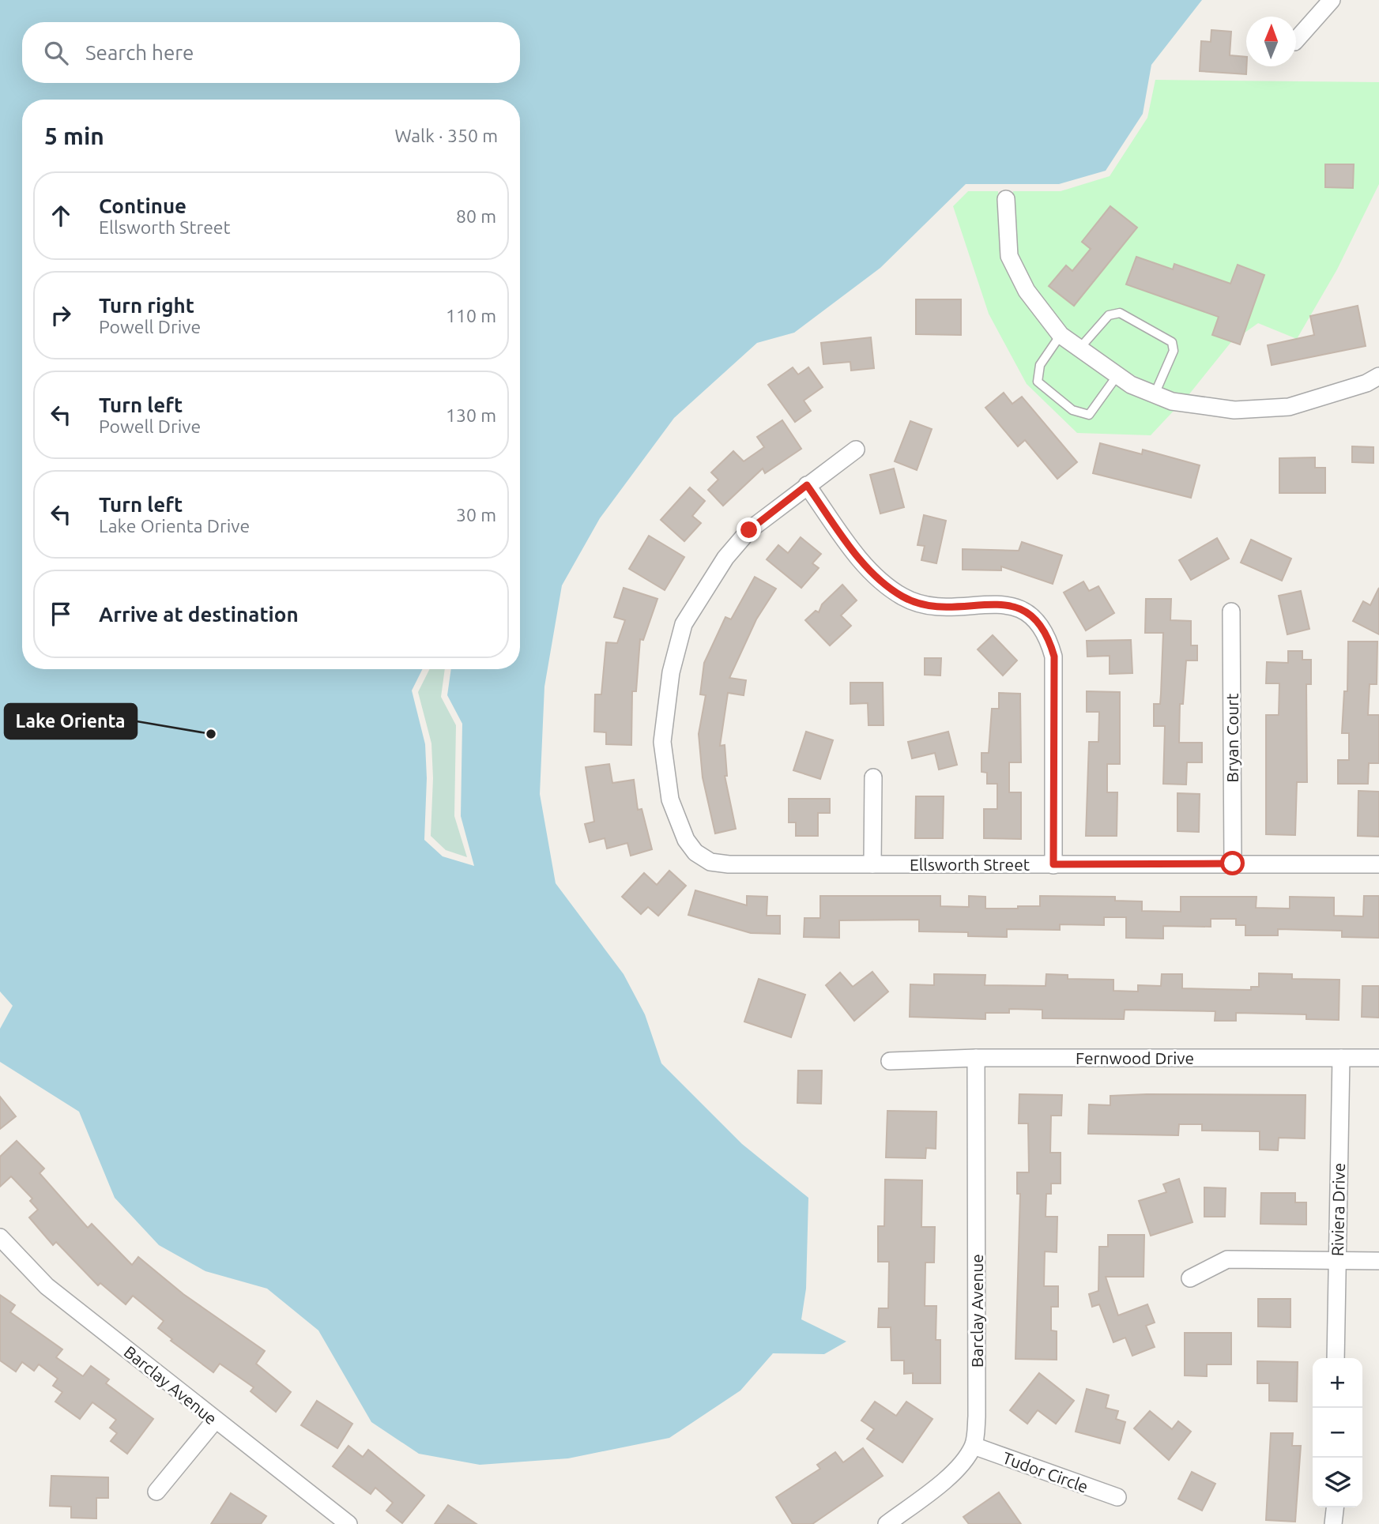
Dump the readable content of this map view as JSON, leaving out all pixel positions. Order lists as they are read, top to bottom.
{
  "streets": {
    "street": [
      "Bryan Court",
      "Ellsworth Street",
      "Fernwood Drive",
      "Riviera Drive",
      "Barclay Avenue",
      "Tudor Circle"
    ]
  },
  "crossings": [
    ["Bryan Court", "Ellsworth Street"],
    ["Fernwood Drive", "Riviera Drive"],
    ["Fernwood Drive", "Barclay Avenue"],
    ["Barclay Avenue", "Tudor Circle"]
  ],
  "places": ["Lake Orienta"],
  "north": "top",
  "page": {
    "search": "Search here",
    "heading": ["5 min", "Walk · 350 m"],
    "list": [
      ["Continue", "Ellsworth Street", "80 m"],
      ["Turn right", "Powell Drive", "110 m"],
      ["Turn left", "Powell Drive", "130 m"],
      ["Turn left", "Lake Orienta Drive", "30 m"],
      "Arrive at destination"
    ],
    "map_buttons": ["+", "−"]
  }
}
